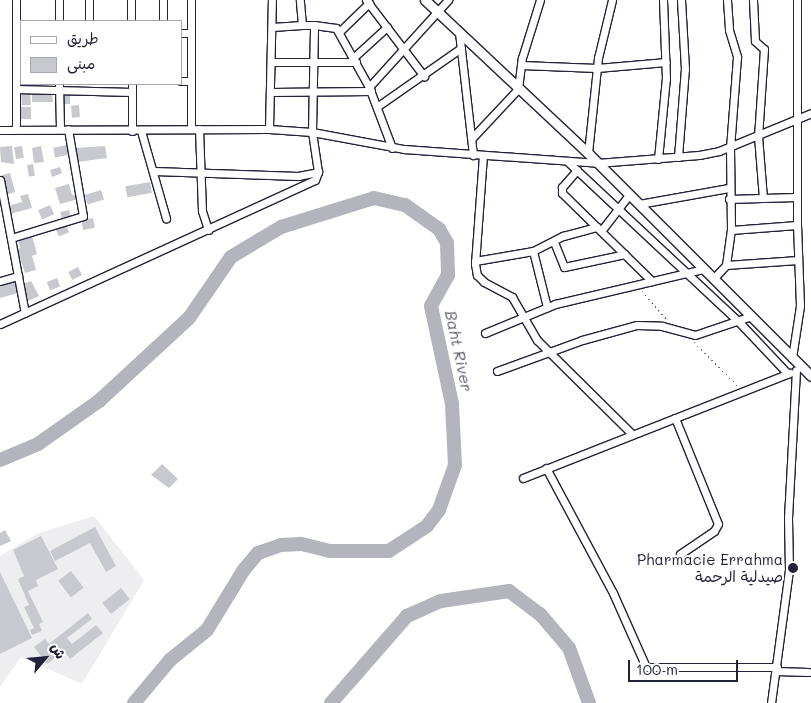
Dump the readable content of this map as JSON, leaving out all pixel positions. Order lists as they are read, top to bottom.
{
  "water": ["Baht River"],
  "places": ["Pharmacie Errahma صيدلية الرحمة"],
  "legend": ["طريق", "مبنى"],
  "scale_bar": "100 m",
  "north": "top right"
}
